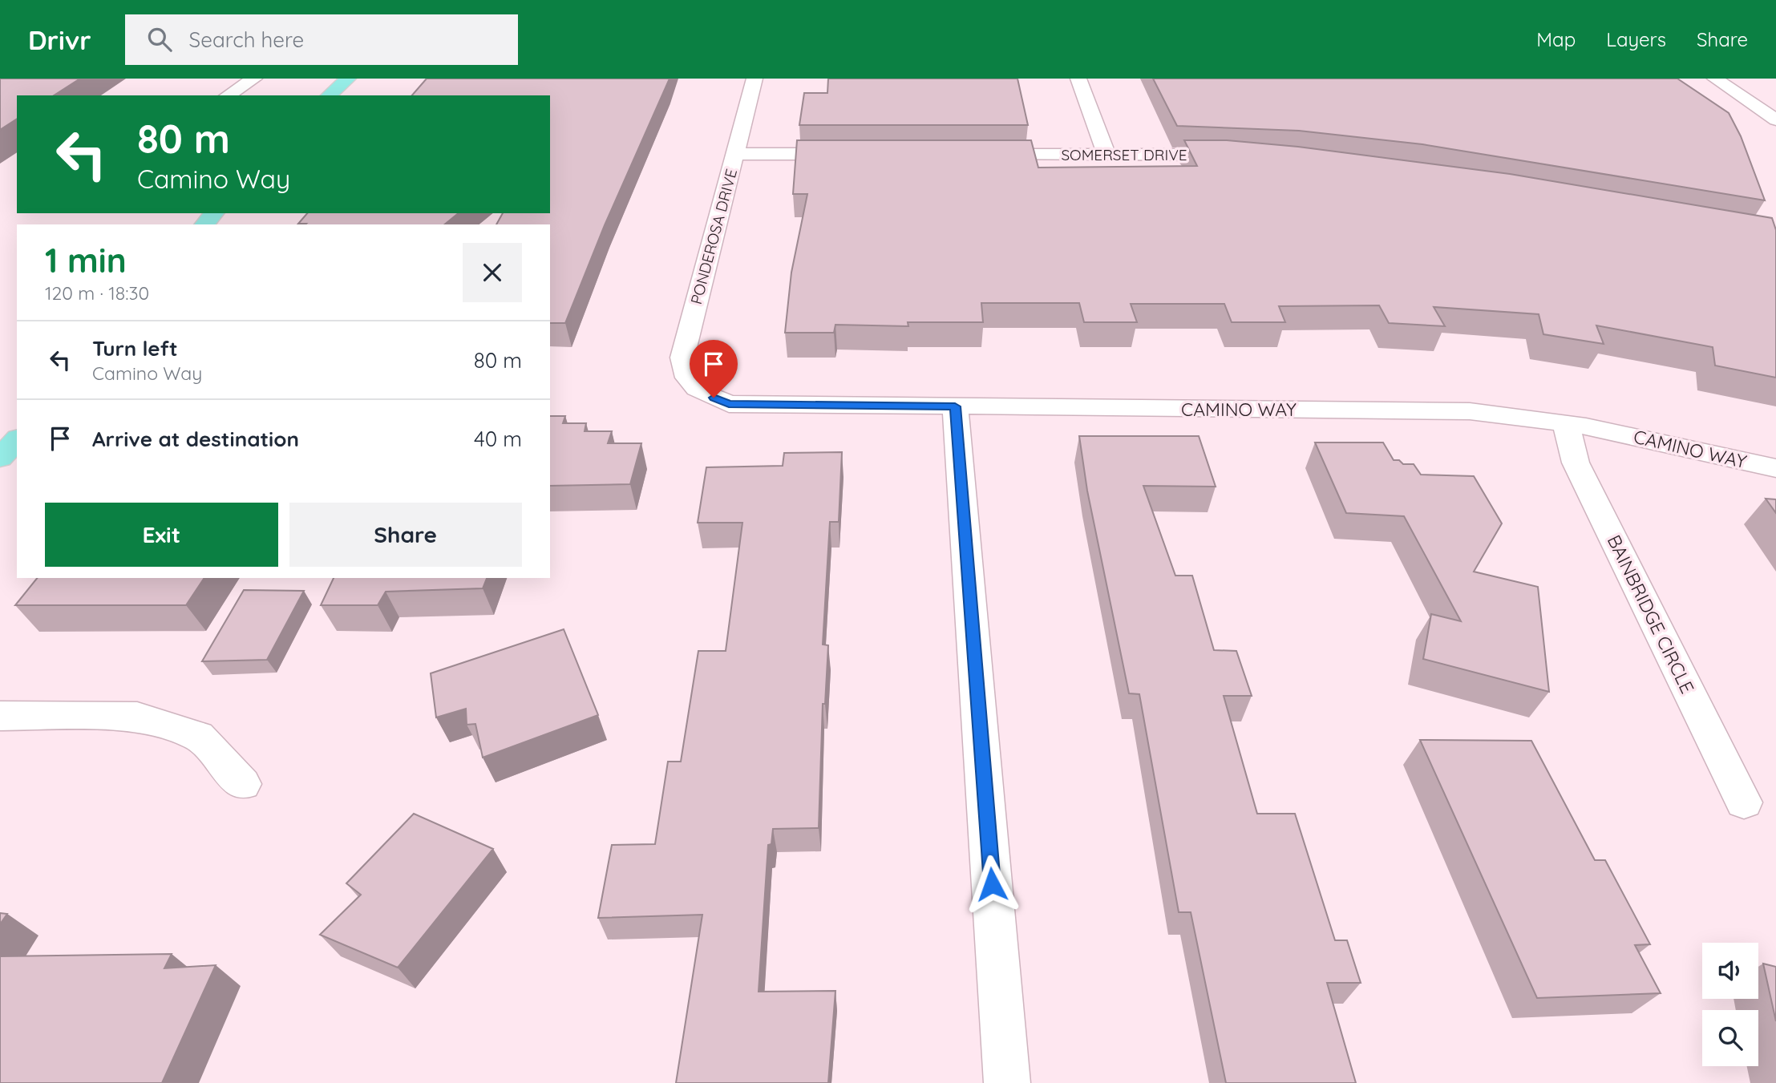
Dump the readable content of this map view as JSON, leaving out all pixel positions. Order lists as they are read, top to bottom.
{
  "streets": {
    "street": [
      "SOMERSET DRIVE",
      "PONDEROSA DRIVE",
      "CAMINO WAY",
      "BAINBRIDGE CIRCLE"
    ]
  },
  "crossings": [
    ["PONDEROSA DRIVE", "CAMINO WAY"],
    ["CAMINO WAY", "BAINBRIDGE CIRCLE"]
  ],
  "page": {
    "header": "Drivr",
    "search": "Search here",
    "nav": ["Map", "Layers", "Share"],
    "turn": ["80 m", "Camino Way"],
    "heading": ["1 min", "120 m · 18:30"],
    "list": [
      {
        "name": "Turn left",
        "note": "Camino Way",
        "value": "80 m"
      },
      {
        "name": "Arrive at destination",
        "value": "40 m"
      }
    ],
    "buttons": ["Exit", "Share"]
  }
}
